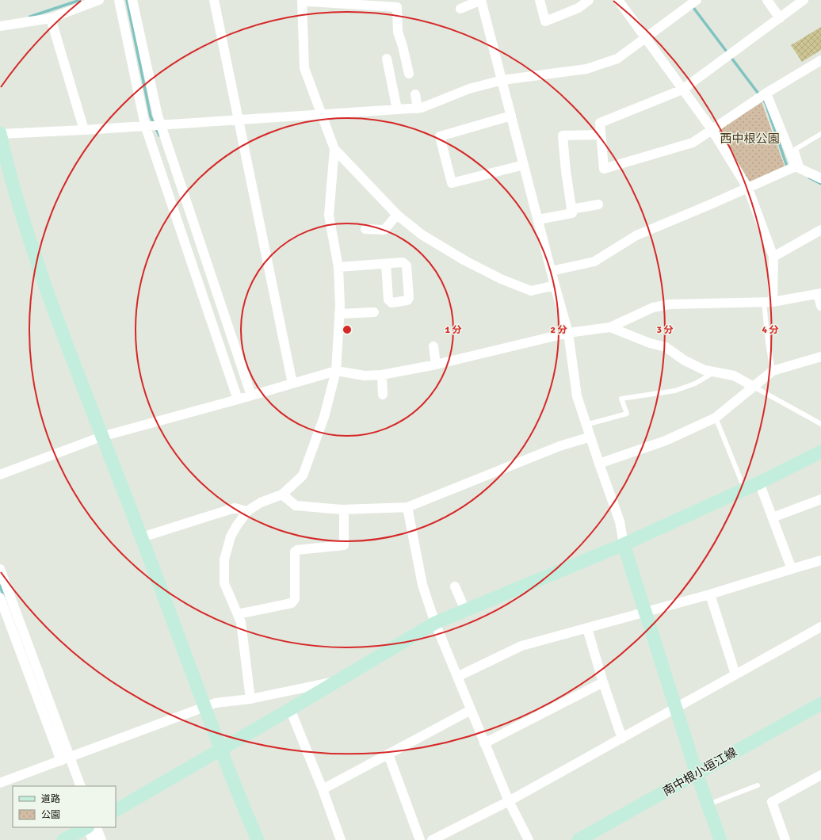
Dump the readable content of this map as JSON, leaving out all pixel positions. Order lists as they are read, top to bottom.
{
  "streets": {
    "street": ["南中根小垣江線"]
  },
  "parks": ["西中根公園"],
  "legend": ["道路", "公園"],
  "rings": [
    "1 分",
    "2 分",
    "3 分",
    "4 分"
  ]
}
